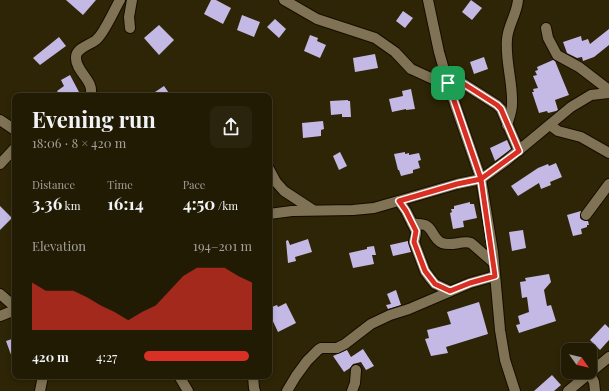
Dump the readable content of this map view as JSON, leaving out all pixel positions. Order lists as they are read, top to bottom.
{
  "north": "bottom right",
  "page": {
    "heading": ["Evening run", "18:06 · 8 × 420 m"],
    "stats": [
      ["Distance", "3.36 km"],
      ["Time", "16:14"],
      ["Pace", "4:50 /km"]
    ],
    "chart": ["Elevation", "194–201 m"],
    "list": [
      {
        "name": "420 m",
        "note": "4:27"
      }
    ]
  }
}
